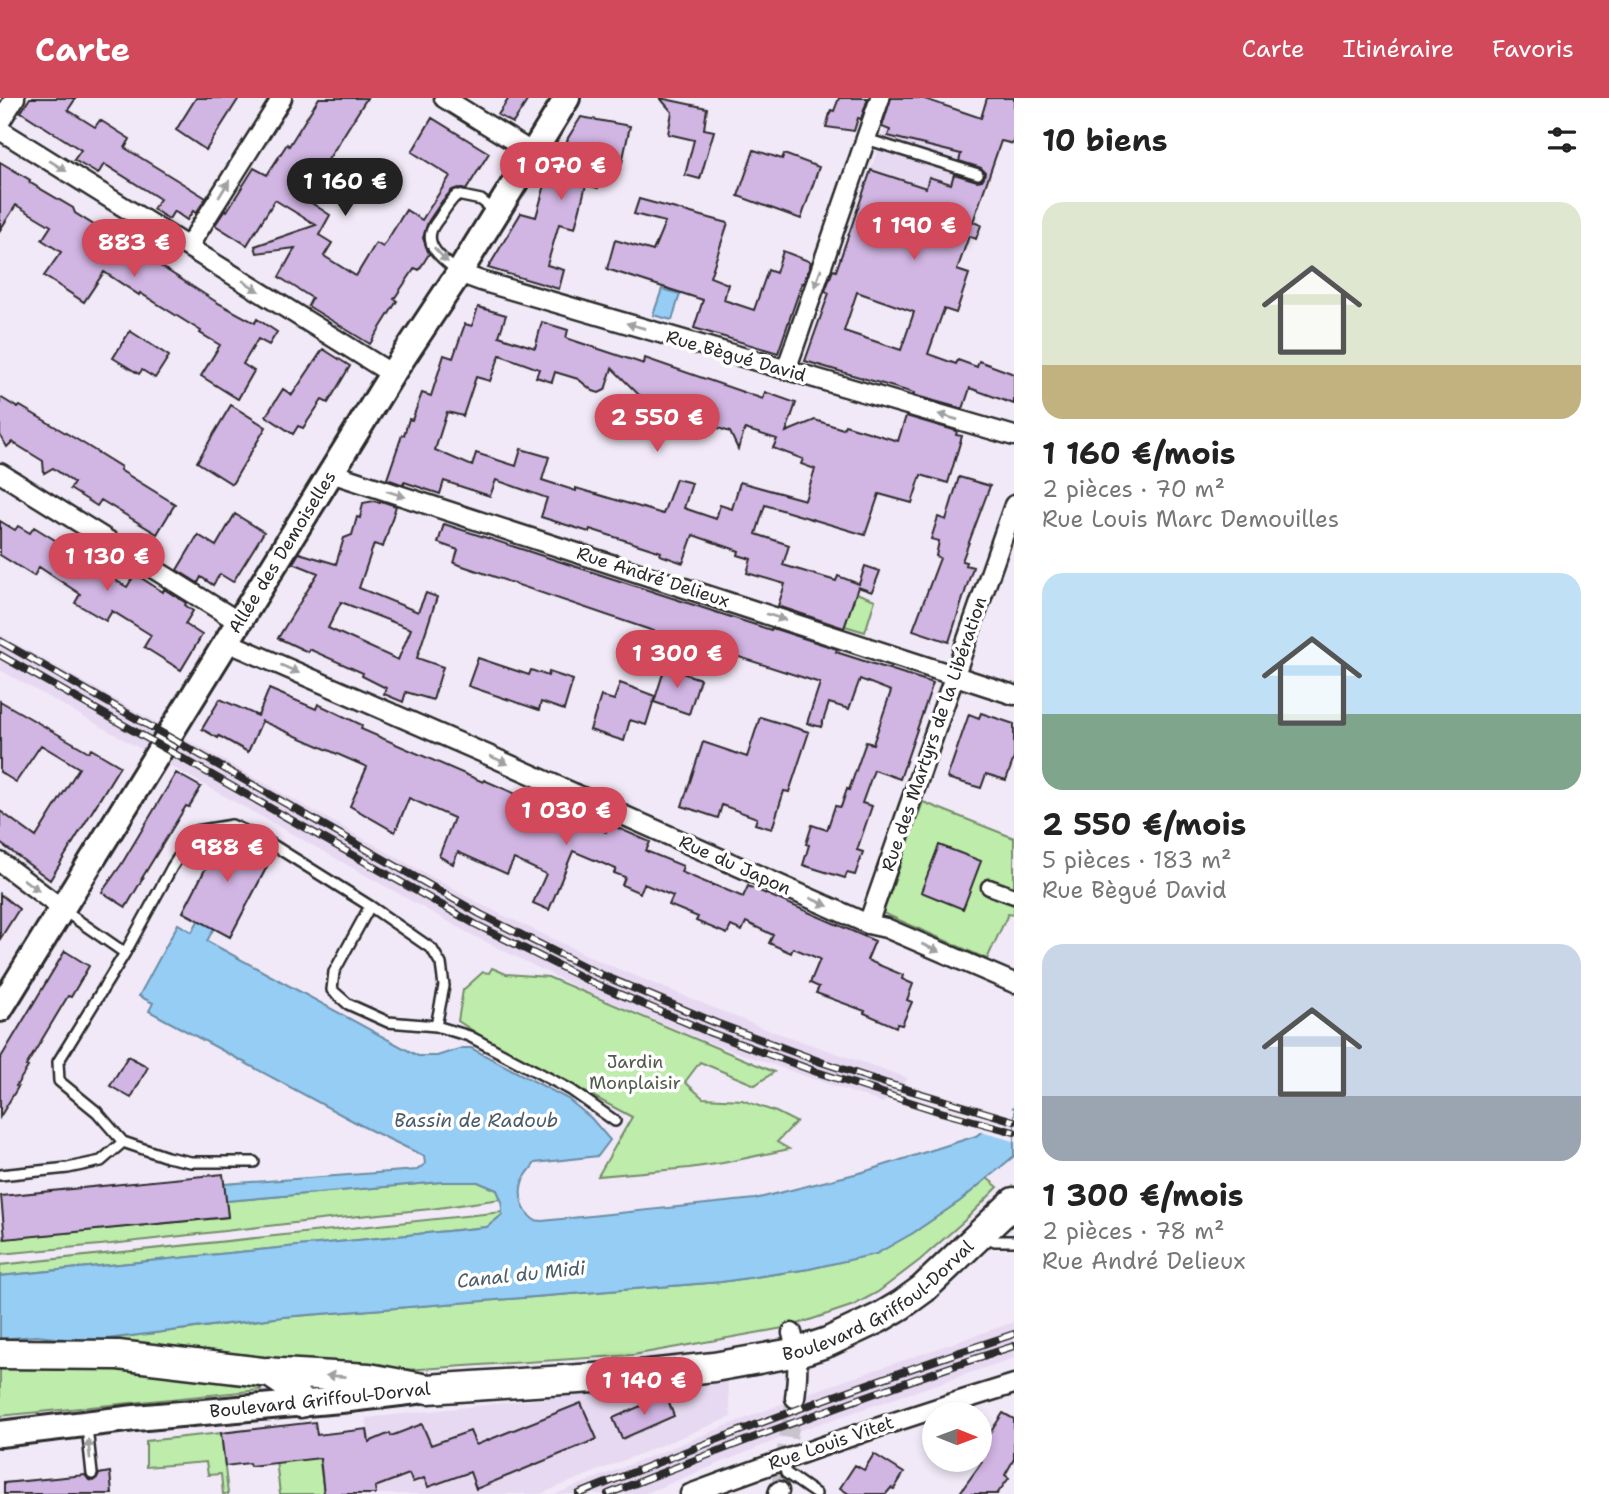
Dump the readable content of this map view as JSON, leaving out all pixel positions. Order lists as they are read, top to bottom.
{
  "streets": {
    "main road": ["Allée des Demoiselles", "Boulevard Griffoul-Dorval"],
    "street": [
      "Rue Bègué David",
      "Rue André Delieux",
      "Rue des Martyrs de la Libération",
      "Rue du Japon",
      "Rue Louis Vitet"
    ]
  },
  "crossings": [
    ["Rue Bègué David", "Allée des Demoiselles"],
    ["Allée des Demoiselles", "Rue André Delieux"],
    ["Allée des Demoiselles", "Rue du Japon"],
    ["Rue André Delieux", "Rue des Martyrs de la Libération"],
    ["Rue des Martyrs de la Libération", "Rue du Japon"]
  ],
  "one_way": ["Rue Bègué David", "Rue André Delieux", "Rue du Japon"],
  "water": ["Bassin de Radoub", "Canal du Midi"],
  "parks": ["Jardin Monplaisir"],
  "north": "right",
  "page": {
    "header": "Carte",
    "nav": ["Carte", "Itinéraire", "Favoris"],
    "heading": "10 biens",
    "price": [
      "1 070 €",
      "1 160 €",
      "1 190 €",
      "883 €",
      "2 550 €",
      "1 130 €",
      "1 300 €",
      "1 030 €",
      "988 €",
      "1 140 €"
    ],
    "list": [
      {
        "name": "1 160 €/mois",
        "note": "2 pièces · 70 m² · Rue Louis Marc Demouilles"
      },
      {
        "name": "2 550 €/mois",
        "note": "5 pièces · 183 m² · Rue Bègué David"
      },
      {
        "name": "1 300 €/mois",
        "note": "2 pièces · 78 m² · Rue André Delieux"
      }
    ]
  }
}
